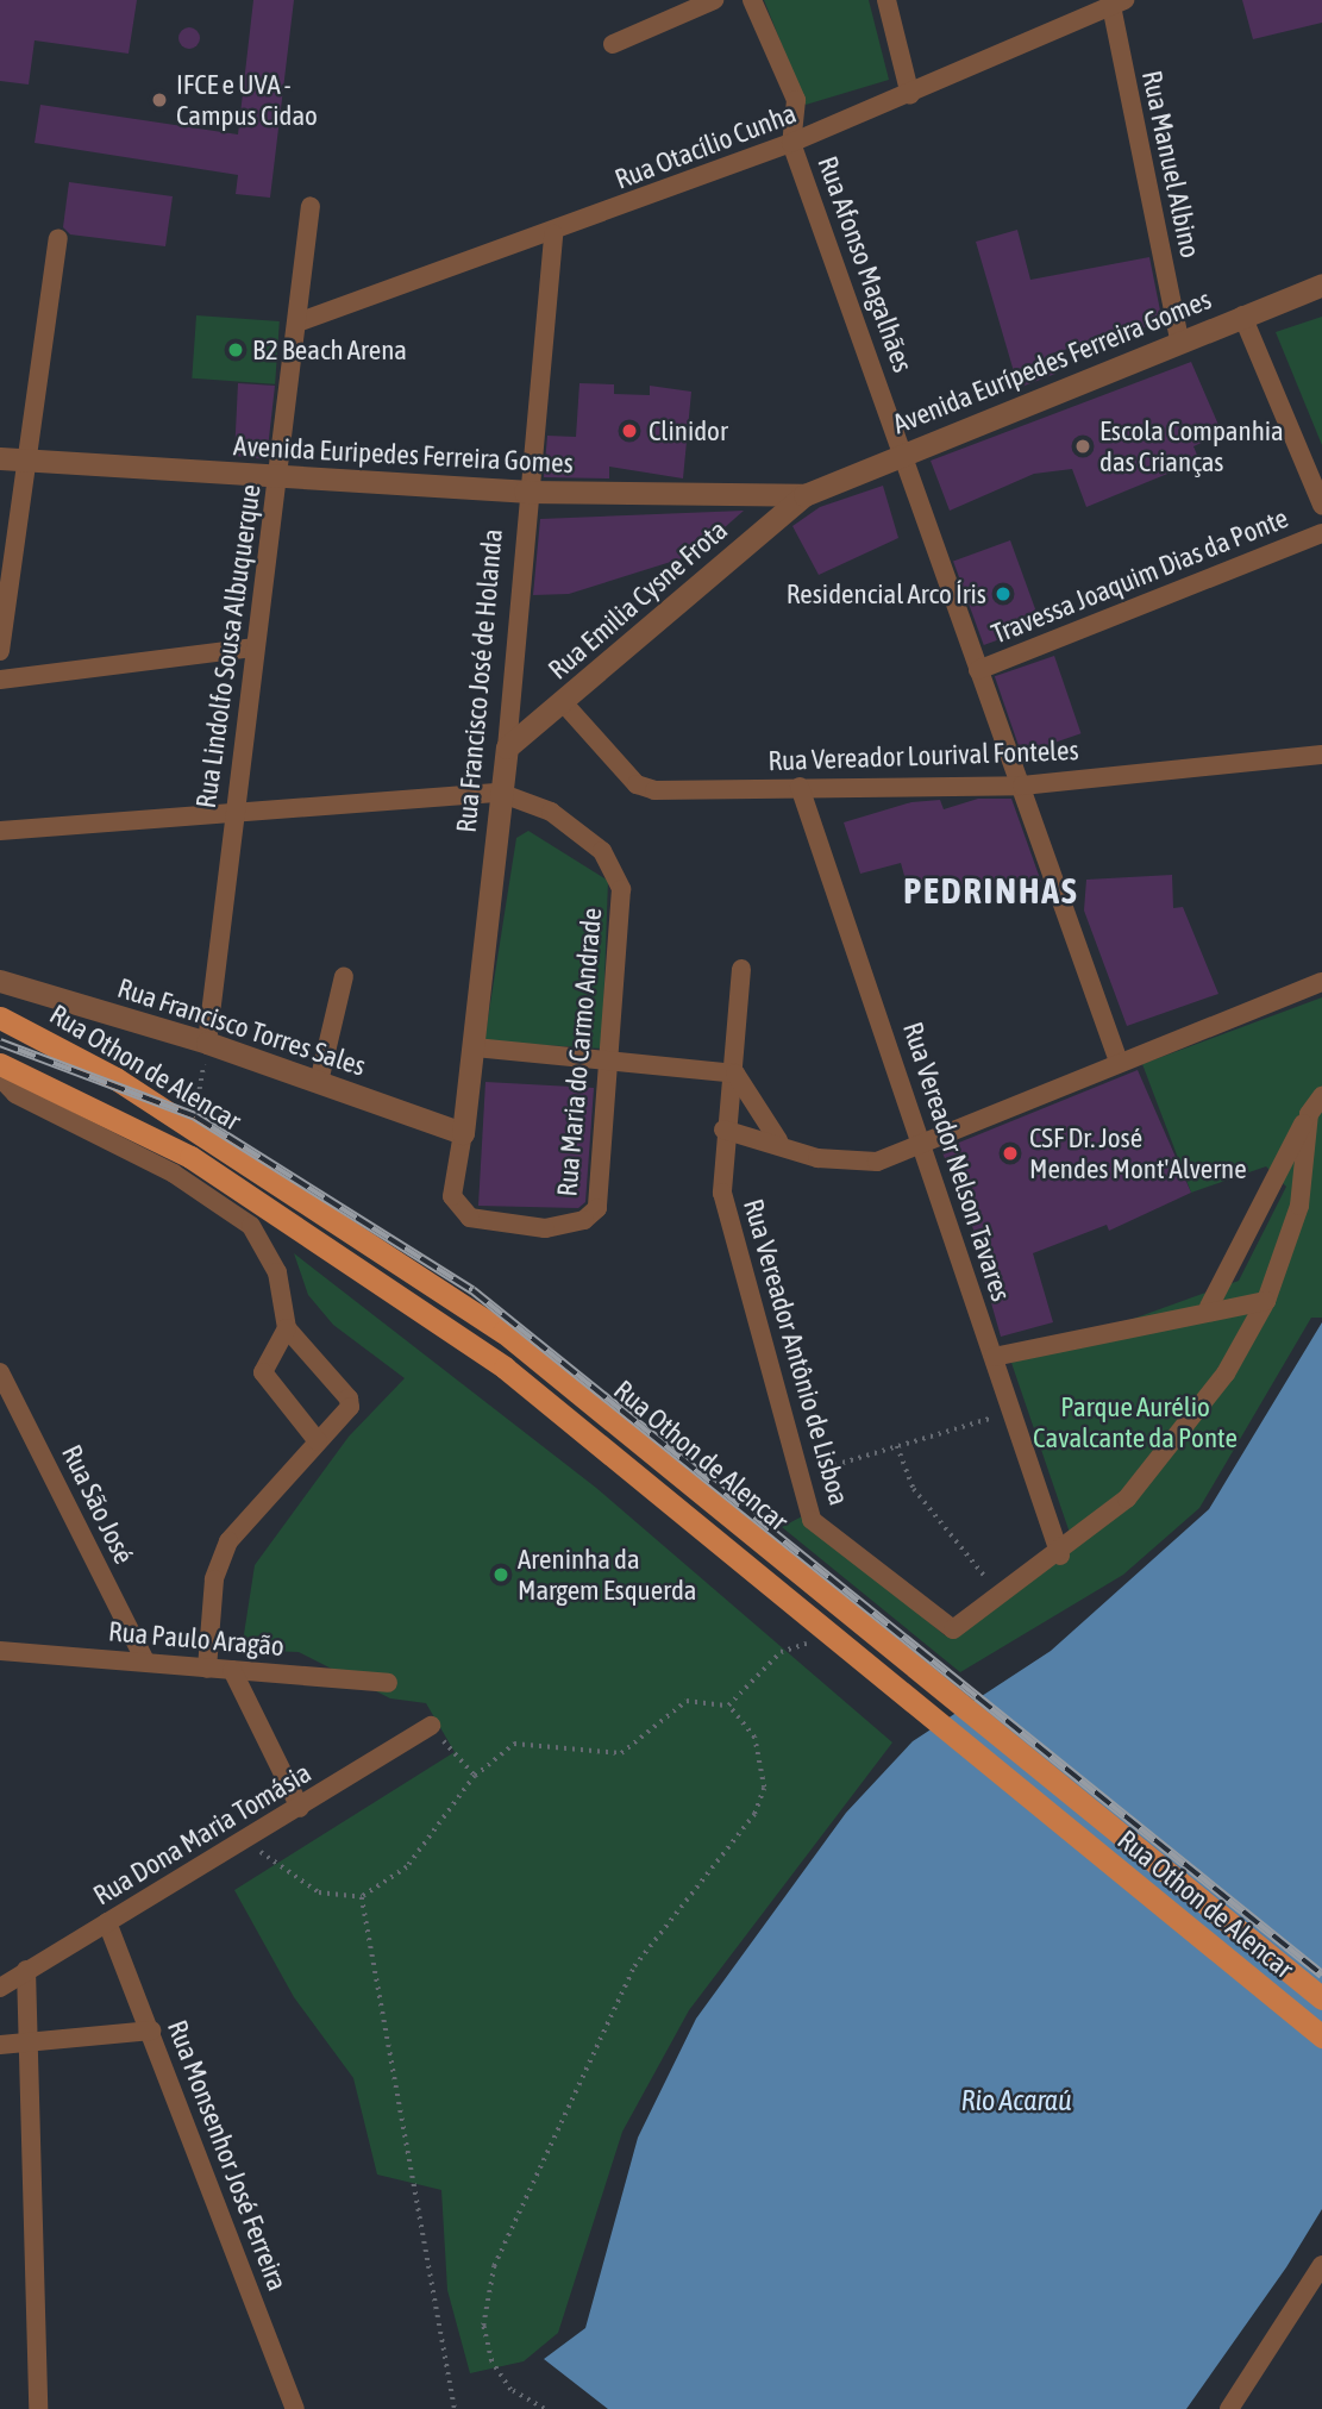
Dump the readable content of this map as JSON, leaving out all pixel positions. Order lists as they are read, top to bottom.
{
  "streets": {
    "main road": ["Rua Othon de Alencar"],
    "street": [
      "Rua Otacílio Cunha",
      "Rua Manuel Albino",
      "Rua Afonso Magalhães",
      "Avenida Eurípedes Ferreira Gomes",
      "Avenida Euripedes Ferreira Gomes",
      "Travessa Joaquim Dias da Ponte",
      "Rua Emilia Cysne Frota",
      "Rua Lindolfo Sousa Albuquerque",
      "Rua Francisco José de Holanda",
      "Rua Vereador Lourival Fonteles",
      "Rua Francisco Torres Sales",
      "Rua Maria do Carmo Andrade",
      "Rua Vereador Nelson Tavares",
      "Rua Vereador Antônio de Lisboa",
      "Rua São José",
      "Rua Paulo Aragão",
      "Rua Dona Maria Tomásia",
      "Rua Monsenhor José Ferreira"
    ]
  },
  "crossings": [
    ["Rua Otacílio Cunha", "Rua Manuel Albino"],
    ["Rua Otacílio Cunha", "Rua Afonso Magalhães"],
    ["Rua Otacílio Cunha", "Rua Lindolfo Sousa Albuquerque"],
    ["Rua Otacílio Cunha", "Rua Francisco José de Holanda"],
    ["Rua Manuel Albino", "Avenida Eurípedes Ferreira Gomes"],
    ["Rua Afonso Magalhães", "Avenida Eurípedes Ferreira Gomes"],
    ["Rua Afonso Magalhães", "Travessa Joaquim Dias da Ponte"],
    ["Rua Afonso Magalhães", "Rua Vereador Lourival Fonteles"],
    ["Avenida Eurípedes Ferreira Gomes", "Avenida Euripedes Ferreira Gomes"],
    ["Avenida Eurípedes Ferreira Gomes", "Rua Emilia Cysne Frota"],
    ["Avenida Euripedes Ferreira Gomes", "Rua Emilia Cysne Frota"],
    ["Avenida Euripedes Ferreira Gomes", "Rua Lindolfo Sousa Albuquerque"],
    ["Avenida Euripedes Ferreira Gomes", "Rua Francisco José de Holanda"],
    ["Rua Emilia Cysne Frota", "Rua Francisco José de Holanda"],
    ["Rua Emilia Cysne Frota", "Rua Vereador Lourival Fonteles"],
    ["Rua Lindolfo Sousa Albuquerque", "Rua Francisco Torres Sales"],
    ["Rua Francisco José de Holanda", "Rua Francisco Torres Sales"],
    ["Rua Francisco José de Holanda", "Rua Maria do Carmo Andrade"],
    ["Rua Vereador Lourival Fonteles", "Rua Vereador Nelson Tavares"],
    ["Rua Francisco Torres Sales", "Rua Maria do Carmo Andrade"],
    ["Rua São José", "Rua Paulo Aragão"],
    ["Rua Dona Maria Tomásia", "Rua Monsenhor José Ferreira"]
  ],
  "districts": ["PEDRINHAS"],
  "water": ["Rio Acaraú"],
  "parks": ["Parque Aurélio Cavalcante da Ponte"],
  "places": [
    "IFCE e UVA - Campus Cidao",
    "B2 Beach Arena",
    "Clinidor",
    "Escola Companhia das Crianças",
    "Residencial Arco Íris",
    "CSF Dr. José Mendes Mont'Alverne",
    "Areninha da Margem Esquerda"
  ]
}
